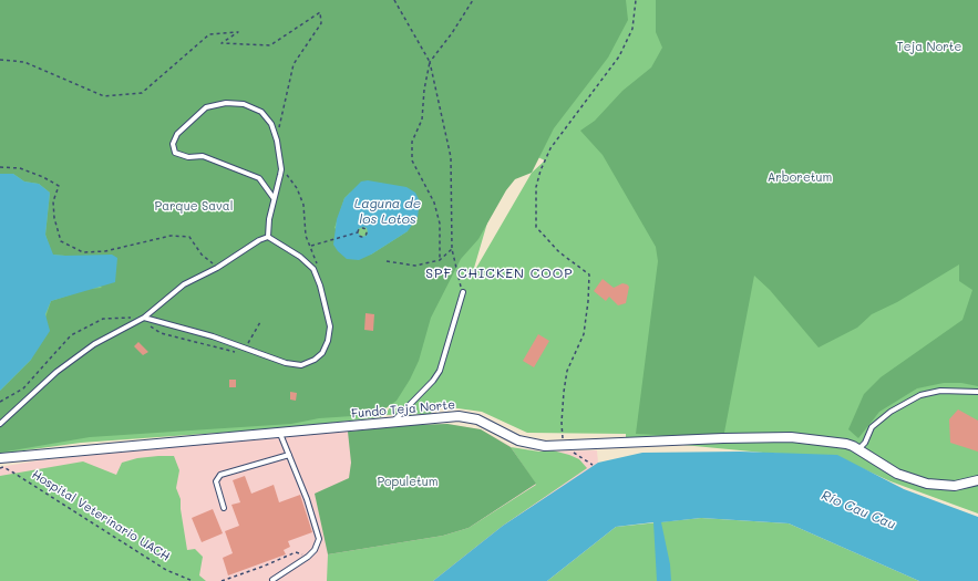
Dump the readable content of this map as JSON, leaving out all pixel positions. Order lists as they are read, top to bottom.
{
  "streets": {
    "street": ["Fundo Teja Norte"],
    "path": ["Hospital Veterinario UACH"]
  },
  "districts": ["SPF CHICKEN COOP"],
  "water": ["Laguna de los Lotos", "Río Cau Cau"],
  "parks": [
    "Teja Norte",
    "Arboretum",
    "Parque Saval",
    "Populetum"
  ]
}
